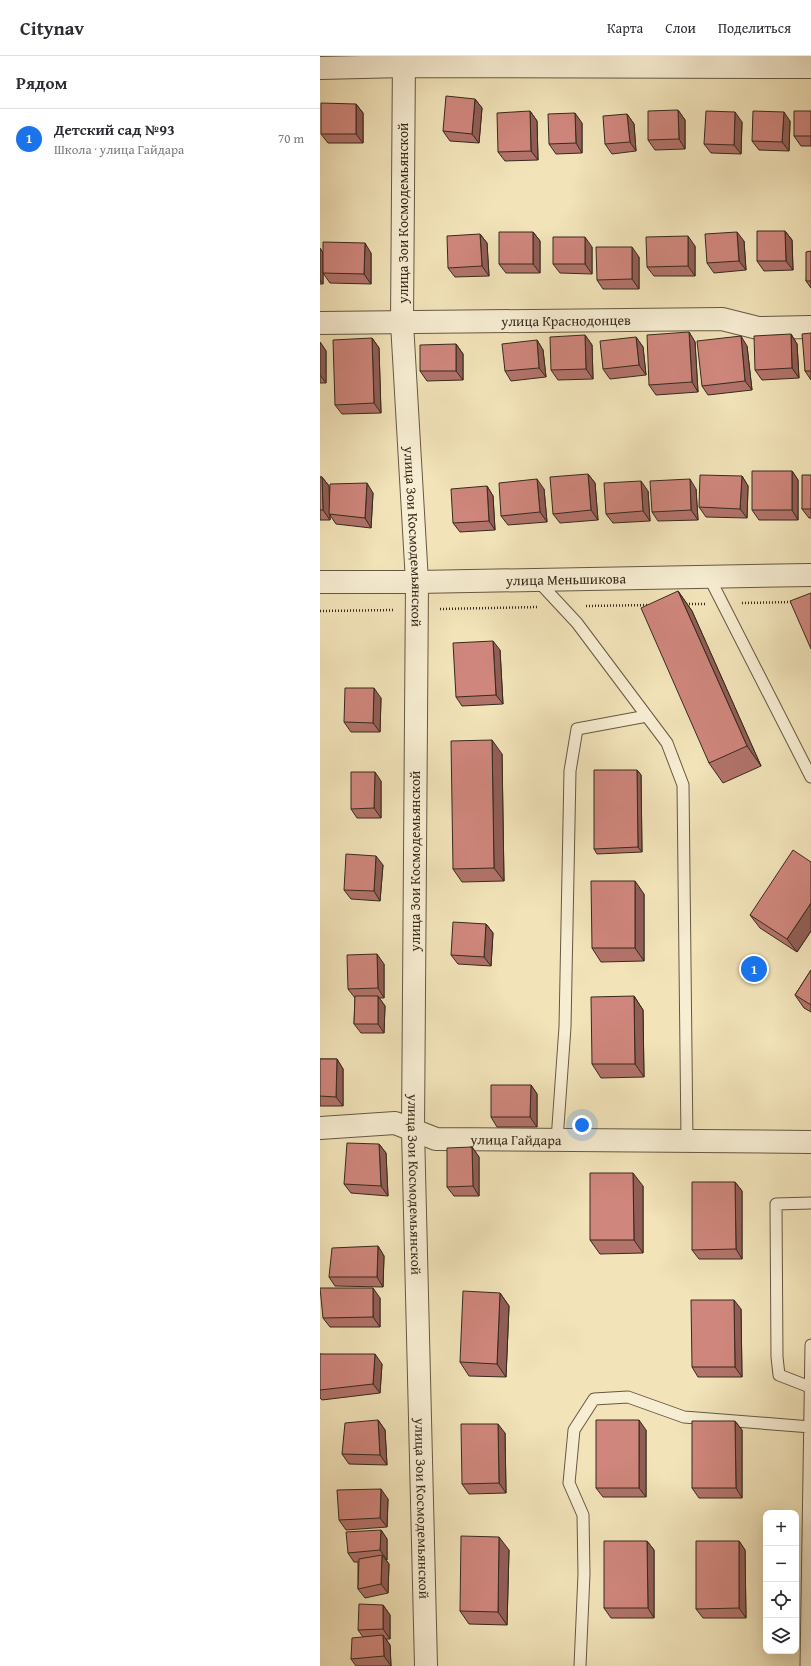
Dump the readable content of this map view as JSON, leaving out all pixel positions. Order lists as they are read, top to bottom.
{
  "streets": {
    "street": [
      "улица Зои Космодемьянской",
      "улица Краснодонцев",
      "улица Меньшикова",
      "улица Гайдара"
    ]
  },
  "crossings": [
    ["улица Зои Космодемьянской", "улица Краснодонцев"],
    ["улица Зои Космодемьянской", "улица Меньшикова"],
    ["улица Зои Космодемьянской", "улица Гайдара"]
  ],
  "page": {
    "header": "Citynav",
    "nav": ["Карта", "Слои", "Поделиться"],
    "heading": "Рядом",
    "list": [
      {
        "mark": "1",
        "name": "Детский сад №93",
        "note": "Школа · улица Гайдара",
        "value": "70 m"
      }
    ],
    "pins": "1",
    "map_buttons": ["+", "−"]
  }
}
